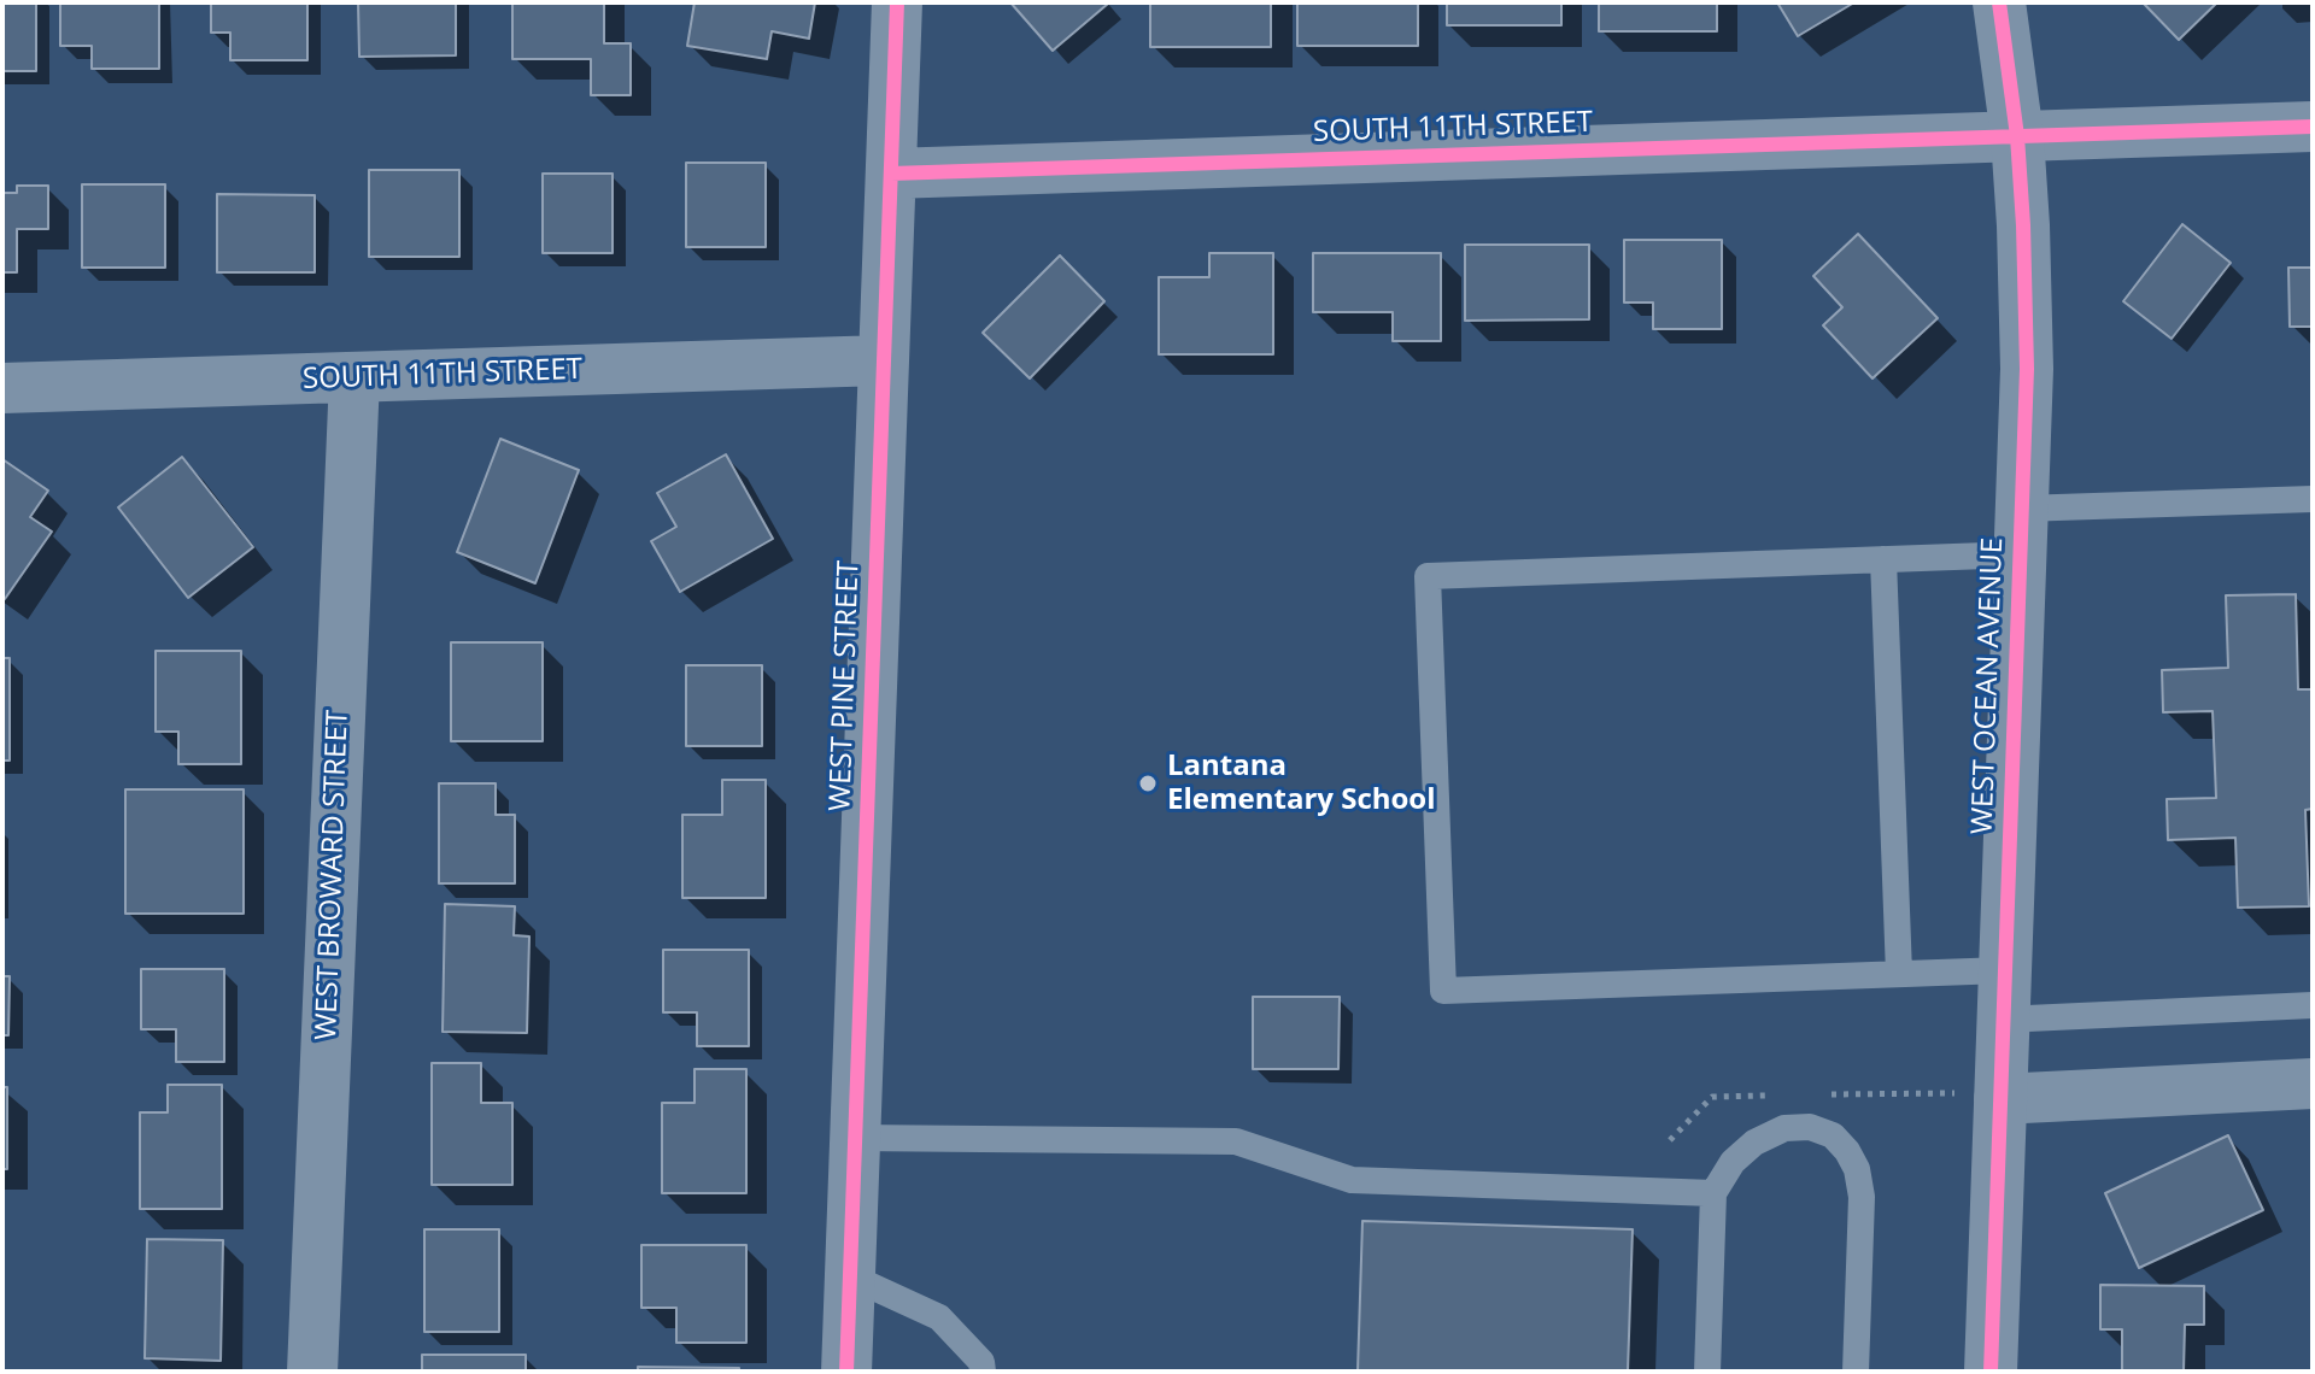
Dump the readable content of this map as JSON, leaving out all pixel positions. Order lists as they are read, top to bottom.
{
  "streets": {
    "street": [
      "SOUTH 11TH STREET",
      "WEST PINE STREET",
      "WEST OCEAN AVENUE",
      "WEST BROWARD STREET"
    ]
  },
  "crossings": [
    ["SOUTH 11TH STREET", "WEST PINE STREET"],
    ["SOUTH 11TH STREET", "WEST OCEAN AVENUE"],
    ["SOUTH 11TH STREET", "WEST BROWARD STREET"]
  ],
  "places": ["Lantana Elementary School"]
}
